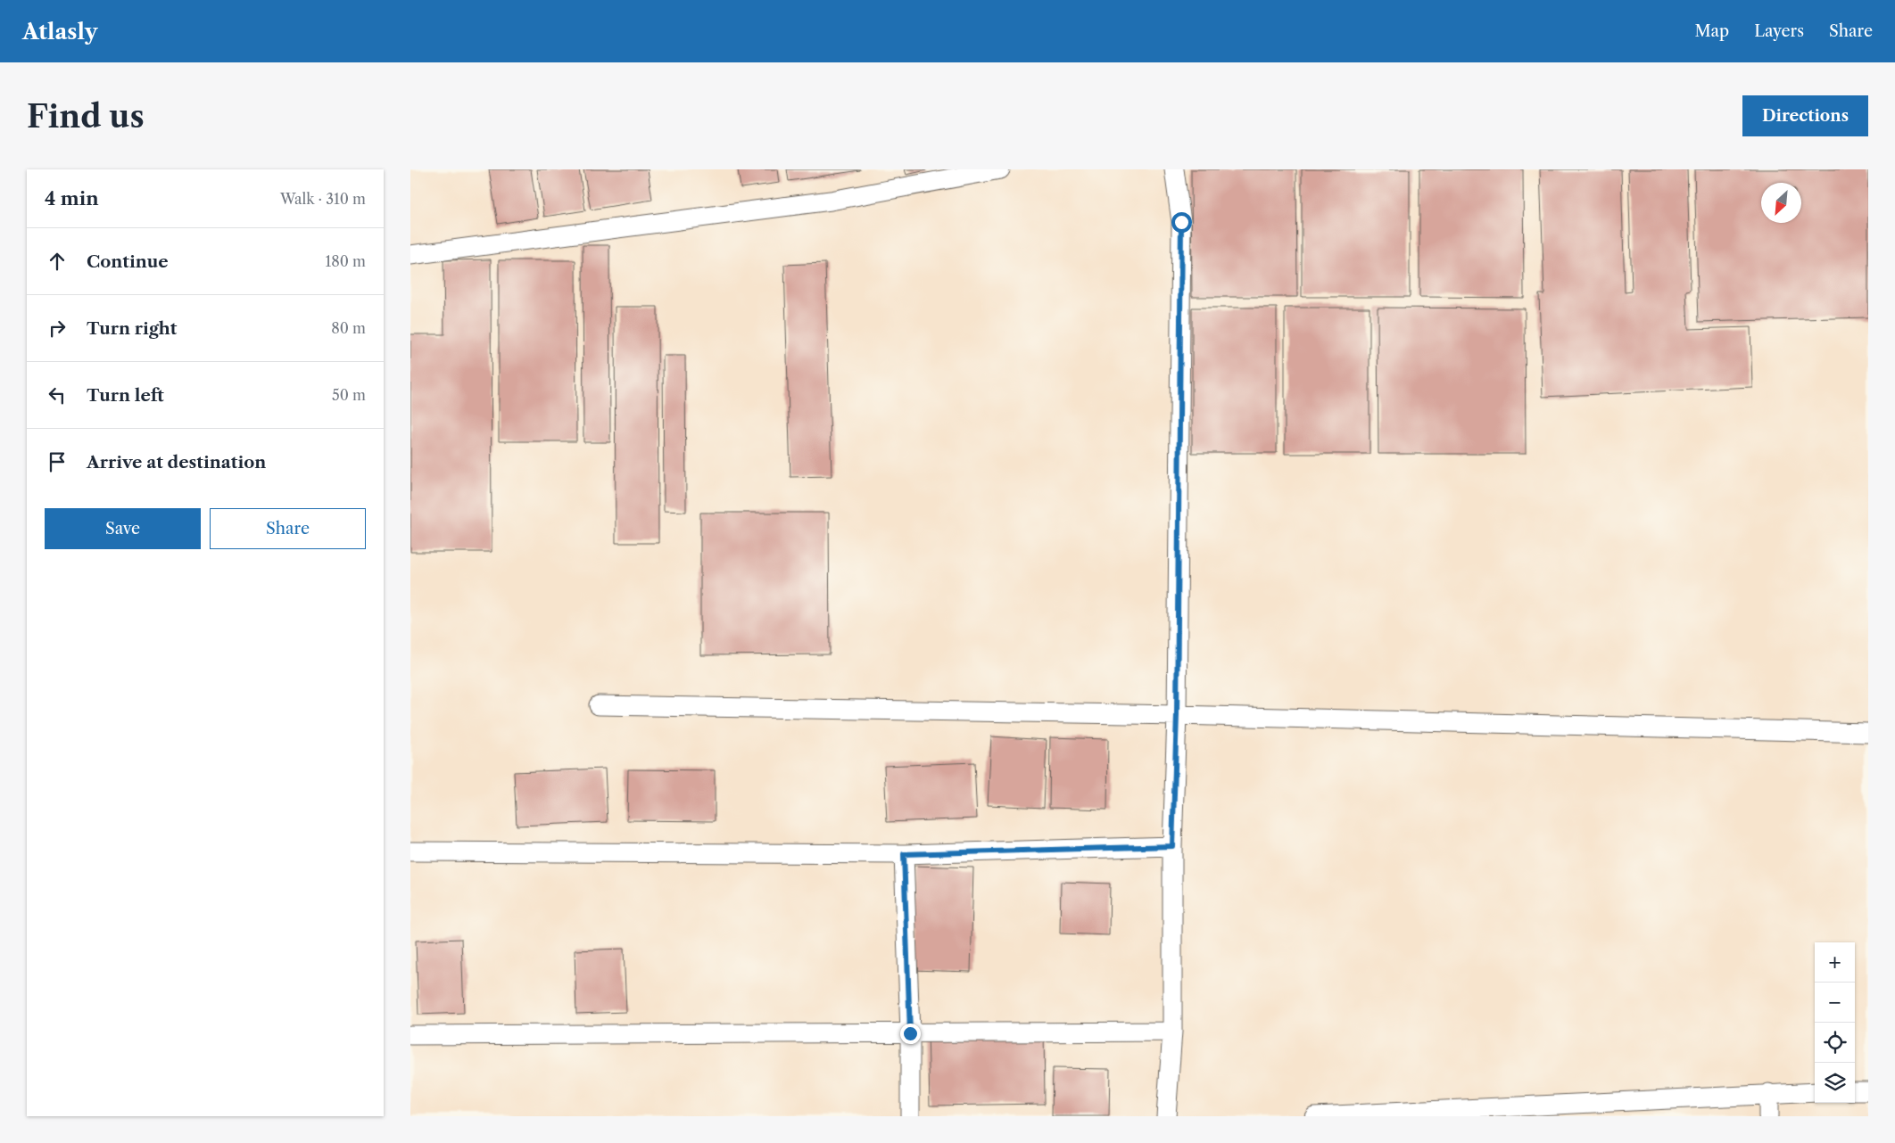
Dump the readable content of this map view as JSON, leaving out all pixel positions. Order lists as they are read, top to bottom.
{
  "north": "bottom left",
  "page": {
    "header": "Atlasly",
    "nav": ["Map", "Layers", "Share"],
    "buttons": [
      "Directions",
      ["Save", "Share"]
    ],
    "title": "Find us",
    "heading": ["4 min", "Walk · 310 m"],
    "list": [
      ["Continue", "180 m"],
      ["Turn right", "80 m"],
      ["Turn left", "50 m"],
      "Arrive at destination"
    ],
    "map_buttons": ["+", "−"]
  }
}
